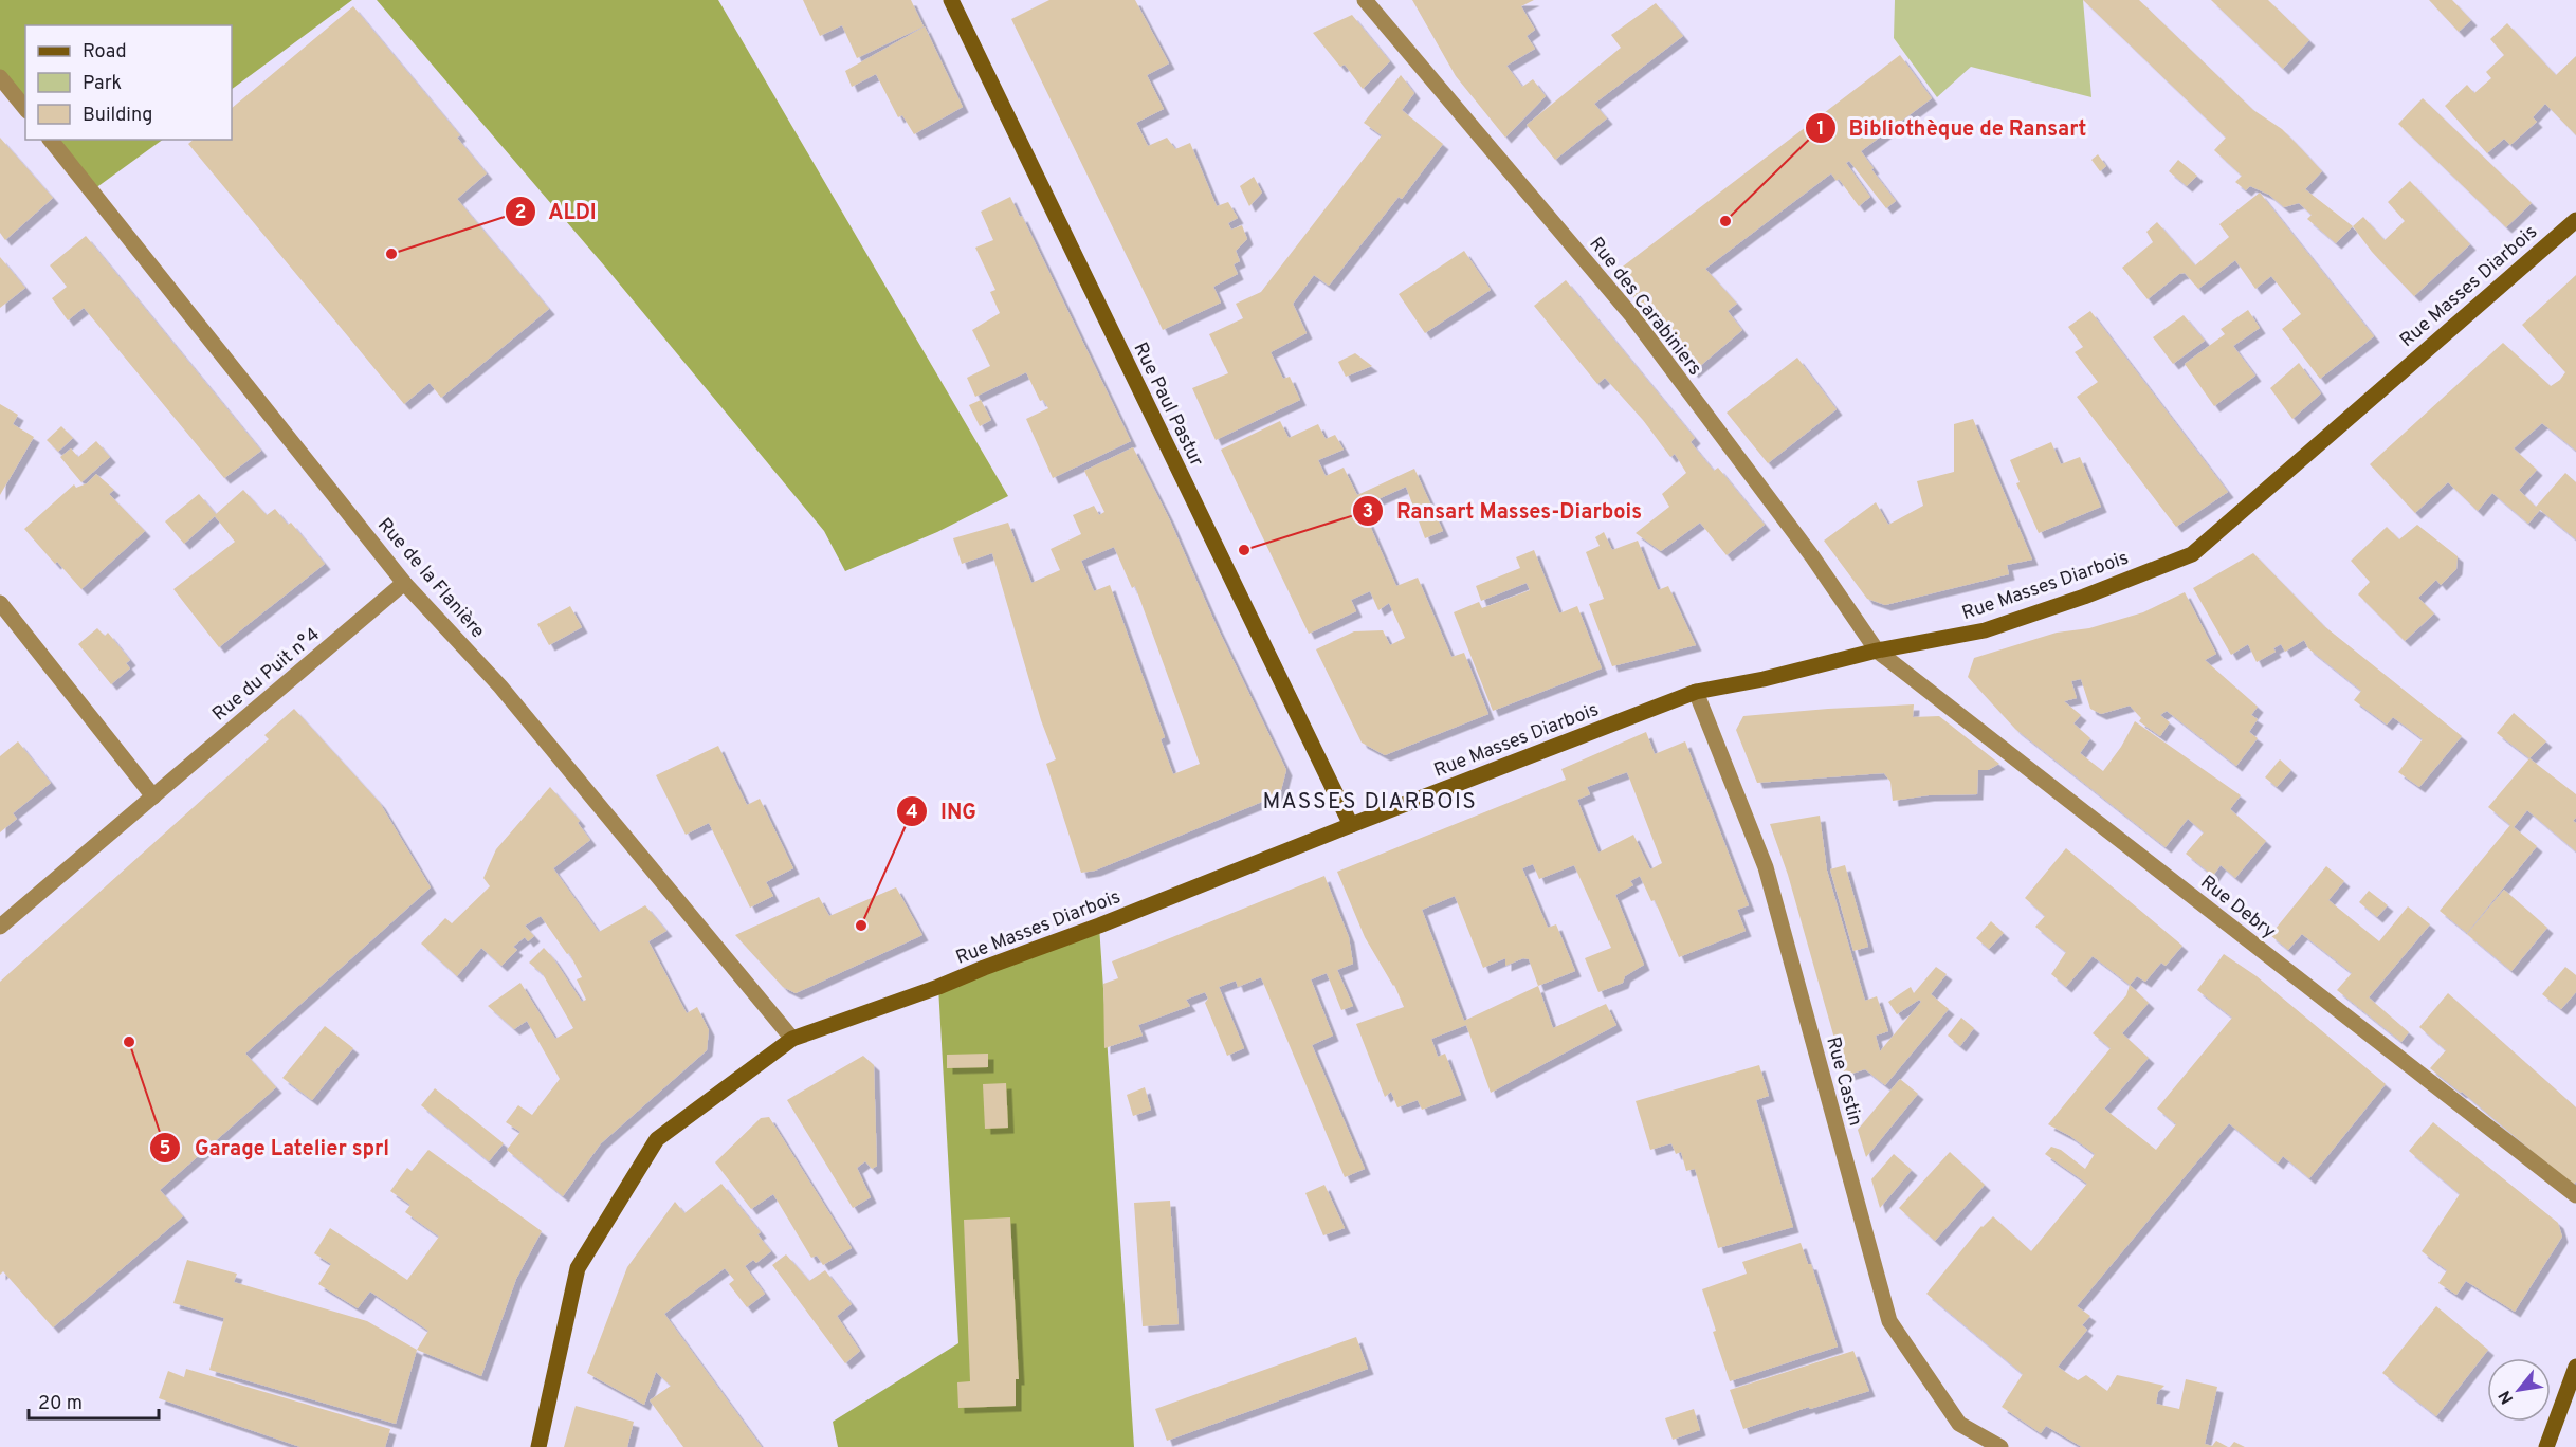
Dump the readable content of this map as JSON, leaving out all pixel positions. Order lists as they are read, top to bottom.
{
  "streets": {
    "street": [
      "Rue Masses Diarbois",
      "Rue des Carabiniers",
      "Rue Paul Pastur",
      "Rue de la Flanière",
      "Rue du Puit n°4",
      "Rue Debry",
      "Rue Castin"
    ]
  },
  "crossings": [
    ["Rue Masses Diarbois", "Rue des Carabiniers"],
    ["Rue Masses Diarbois", "Rue Paul Pastur"],
    ["Rue Masses Diarbois", "Rue de la Flanière"],
    ["Rue Masses Diarbois", "Rue Debry"],
    ["Rue Masses Diarbois", "Rue Castin"],
    ["Rue des Carabiniers", "Rue Debry"],
    ["Rue de la Flanière", "Rue du Puit n°4"]
  ],
  "districts": ["MASSES DIARBOIS"],
  "places": [
    "Bibliothèque de Ransart",
    "ALDI",
    "Ransart Masses-Diarbois",
    "ING",
    "Garage Latelier sprl"
  ],
  "legend": ["Road", "Park", "Building"],
  "scale_bar": "20 m",
  "north": "bottom left"
}
